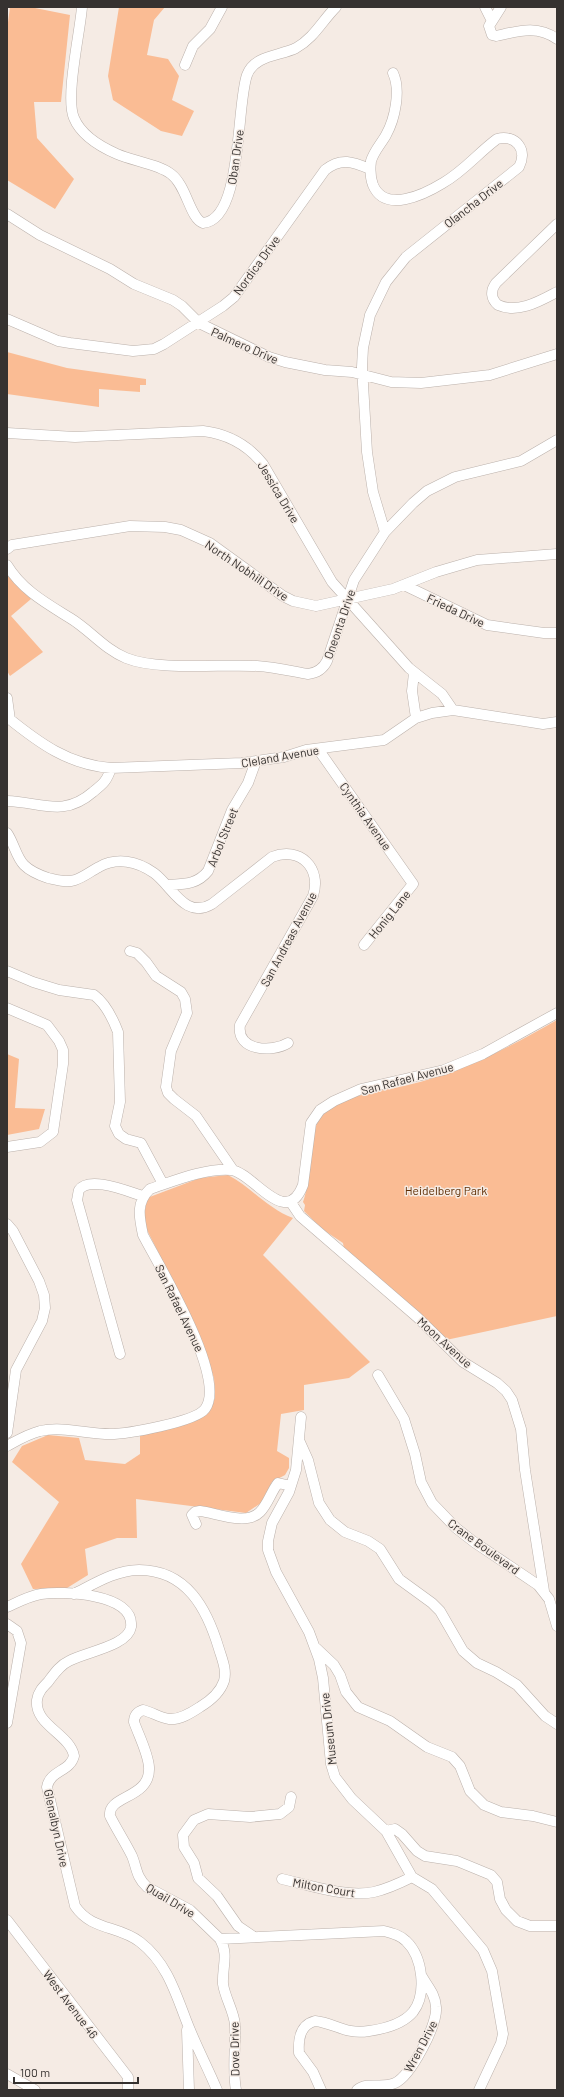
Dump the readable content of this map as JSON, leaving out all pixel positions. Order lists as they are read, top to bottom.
{
  "streets": {
    "street": [
      "Oban Drive",
      "Olancha Drive",
      "Nordica Drive",
      "Palmero Drive",
      "Jessica Drive",
      "North Nobhill Drive",
      "Frieda Drive",
      "Oneonta Drive",
      "Cleland Avenue",
      "Cynthia Avenue",
      "Arbol Street",
      "Honig Lane",
      "San Andreas Avenue",
      "San Rafael Avenue",
      "Moon Avenue",
      "Crane Boulevard",
      "Museum Drive",
      "Glenalbyn Drive",
      "Milton Court",
      "Quail Drive",
      "West Avenue 46",
      "Wren Drive",
      "Dove Drive"
    ]
  },
  "crossings": [
    ["Olancha Drive", "Nordica Drive"],
    ["Olancha Drive", "Palmero Drive"],
    ["Olancha Drive", "Oneonta Drive"],
    ["Nordica Drive", "Palmero Drive"],
    ["Jessica Drive", "North Nobhill Drive"],
    ["Jessica Drive", "Oneonta Drive"],
    ["Jessica Drive", "Cleland Avenue"],
    ["North Nobhill Drive", "Frieda Drive"],
    ["North Nobhill Drive", "Oneonta Drive"],
    ["Cleland Avenue", "Cynthia Avenue"],
    ["Cleland Avenue", "Arbol Street"],
    ["Cynthia Avenue", "Honig Lane"],
    ["Arbol Street", "San Andreas Avenue"],
    ["San Rafael Avenue", "Moon Avenue"],
    ["Moon Avenue", "Crane Boulevard"],
    ["Museum Drive", "Milton Court"],
    ["Glenalbyn Drive", "Quail Drive"],
    ["Quail Drive", "Dove Drive"]
  ],
  "parks": ["Heidelberg Park"],
  "scale_bar": "100 m"
}
